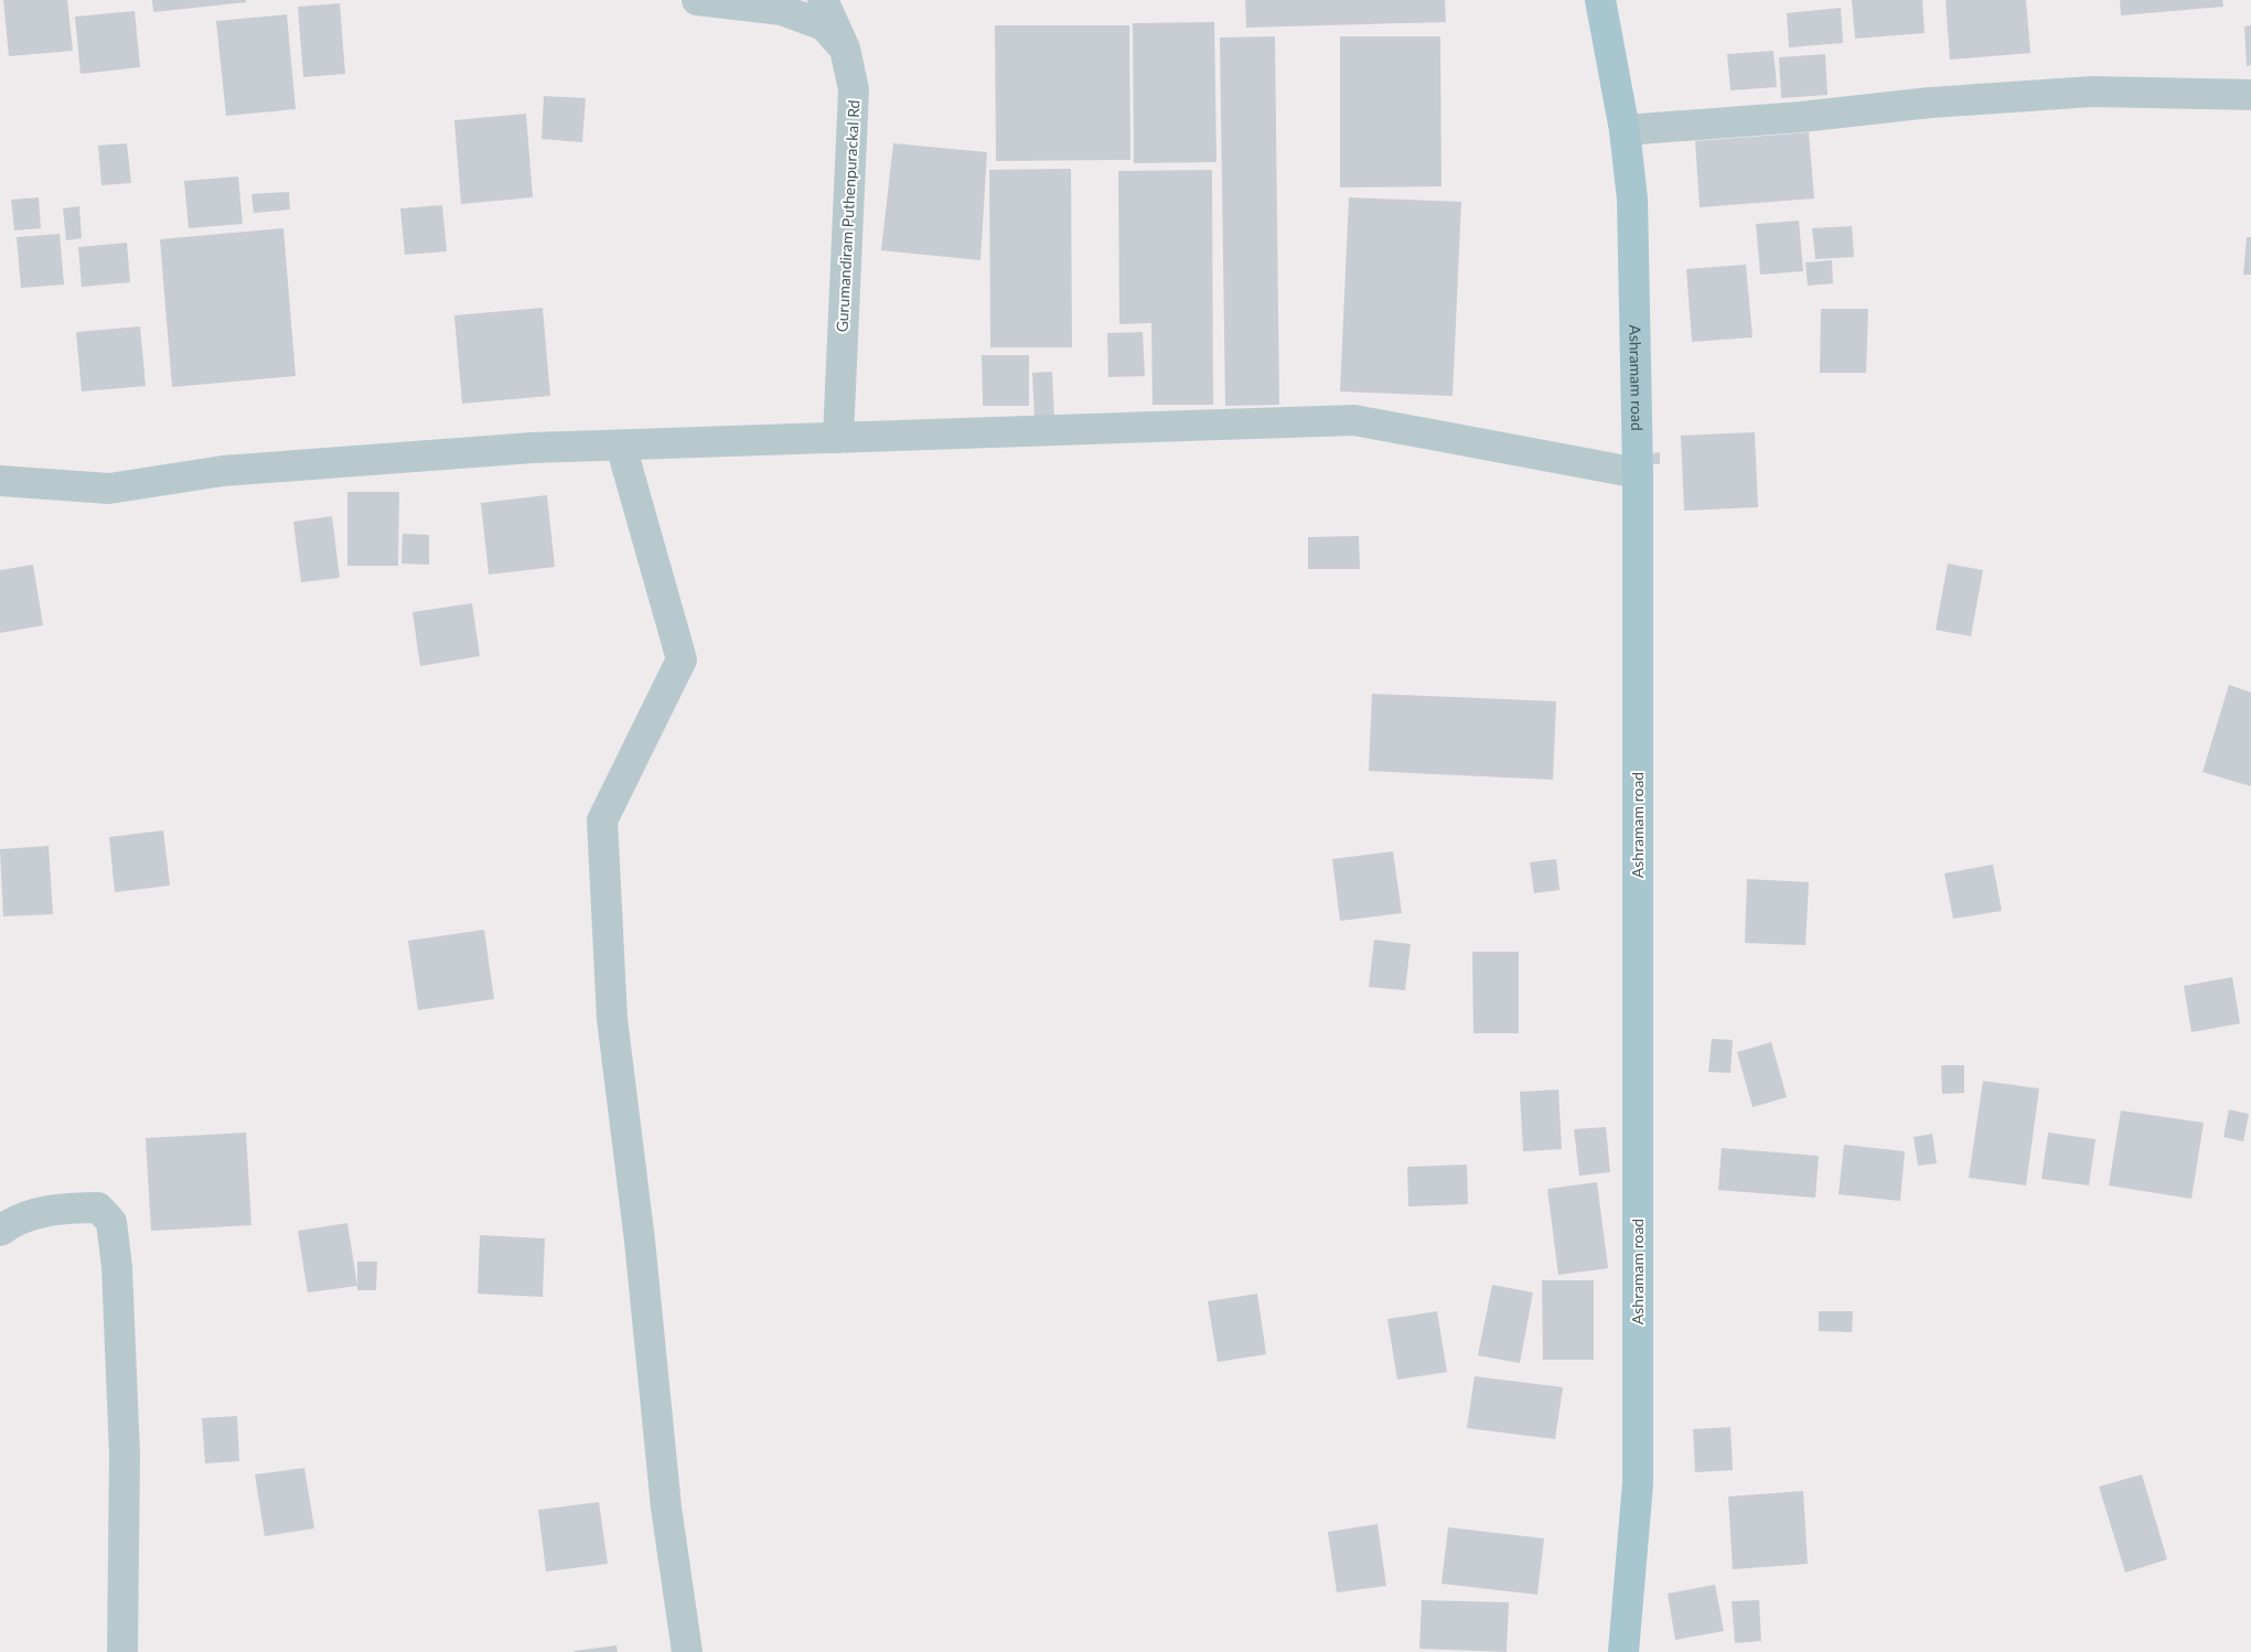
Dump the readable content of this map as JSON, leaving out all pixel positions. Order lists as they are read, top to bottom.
{
  "streets": {
    "main road": ["Ashramam road"],
    "street": ["Gurumandiram Puthenpurackal Rd"]
  }
}
